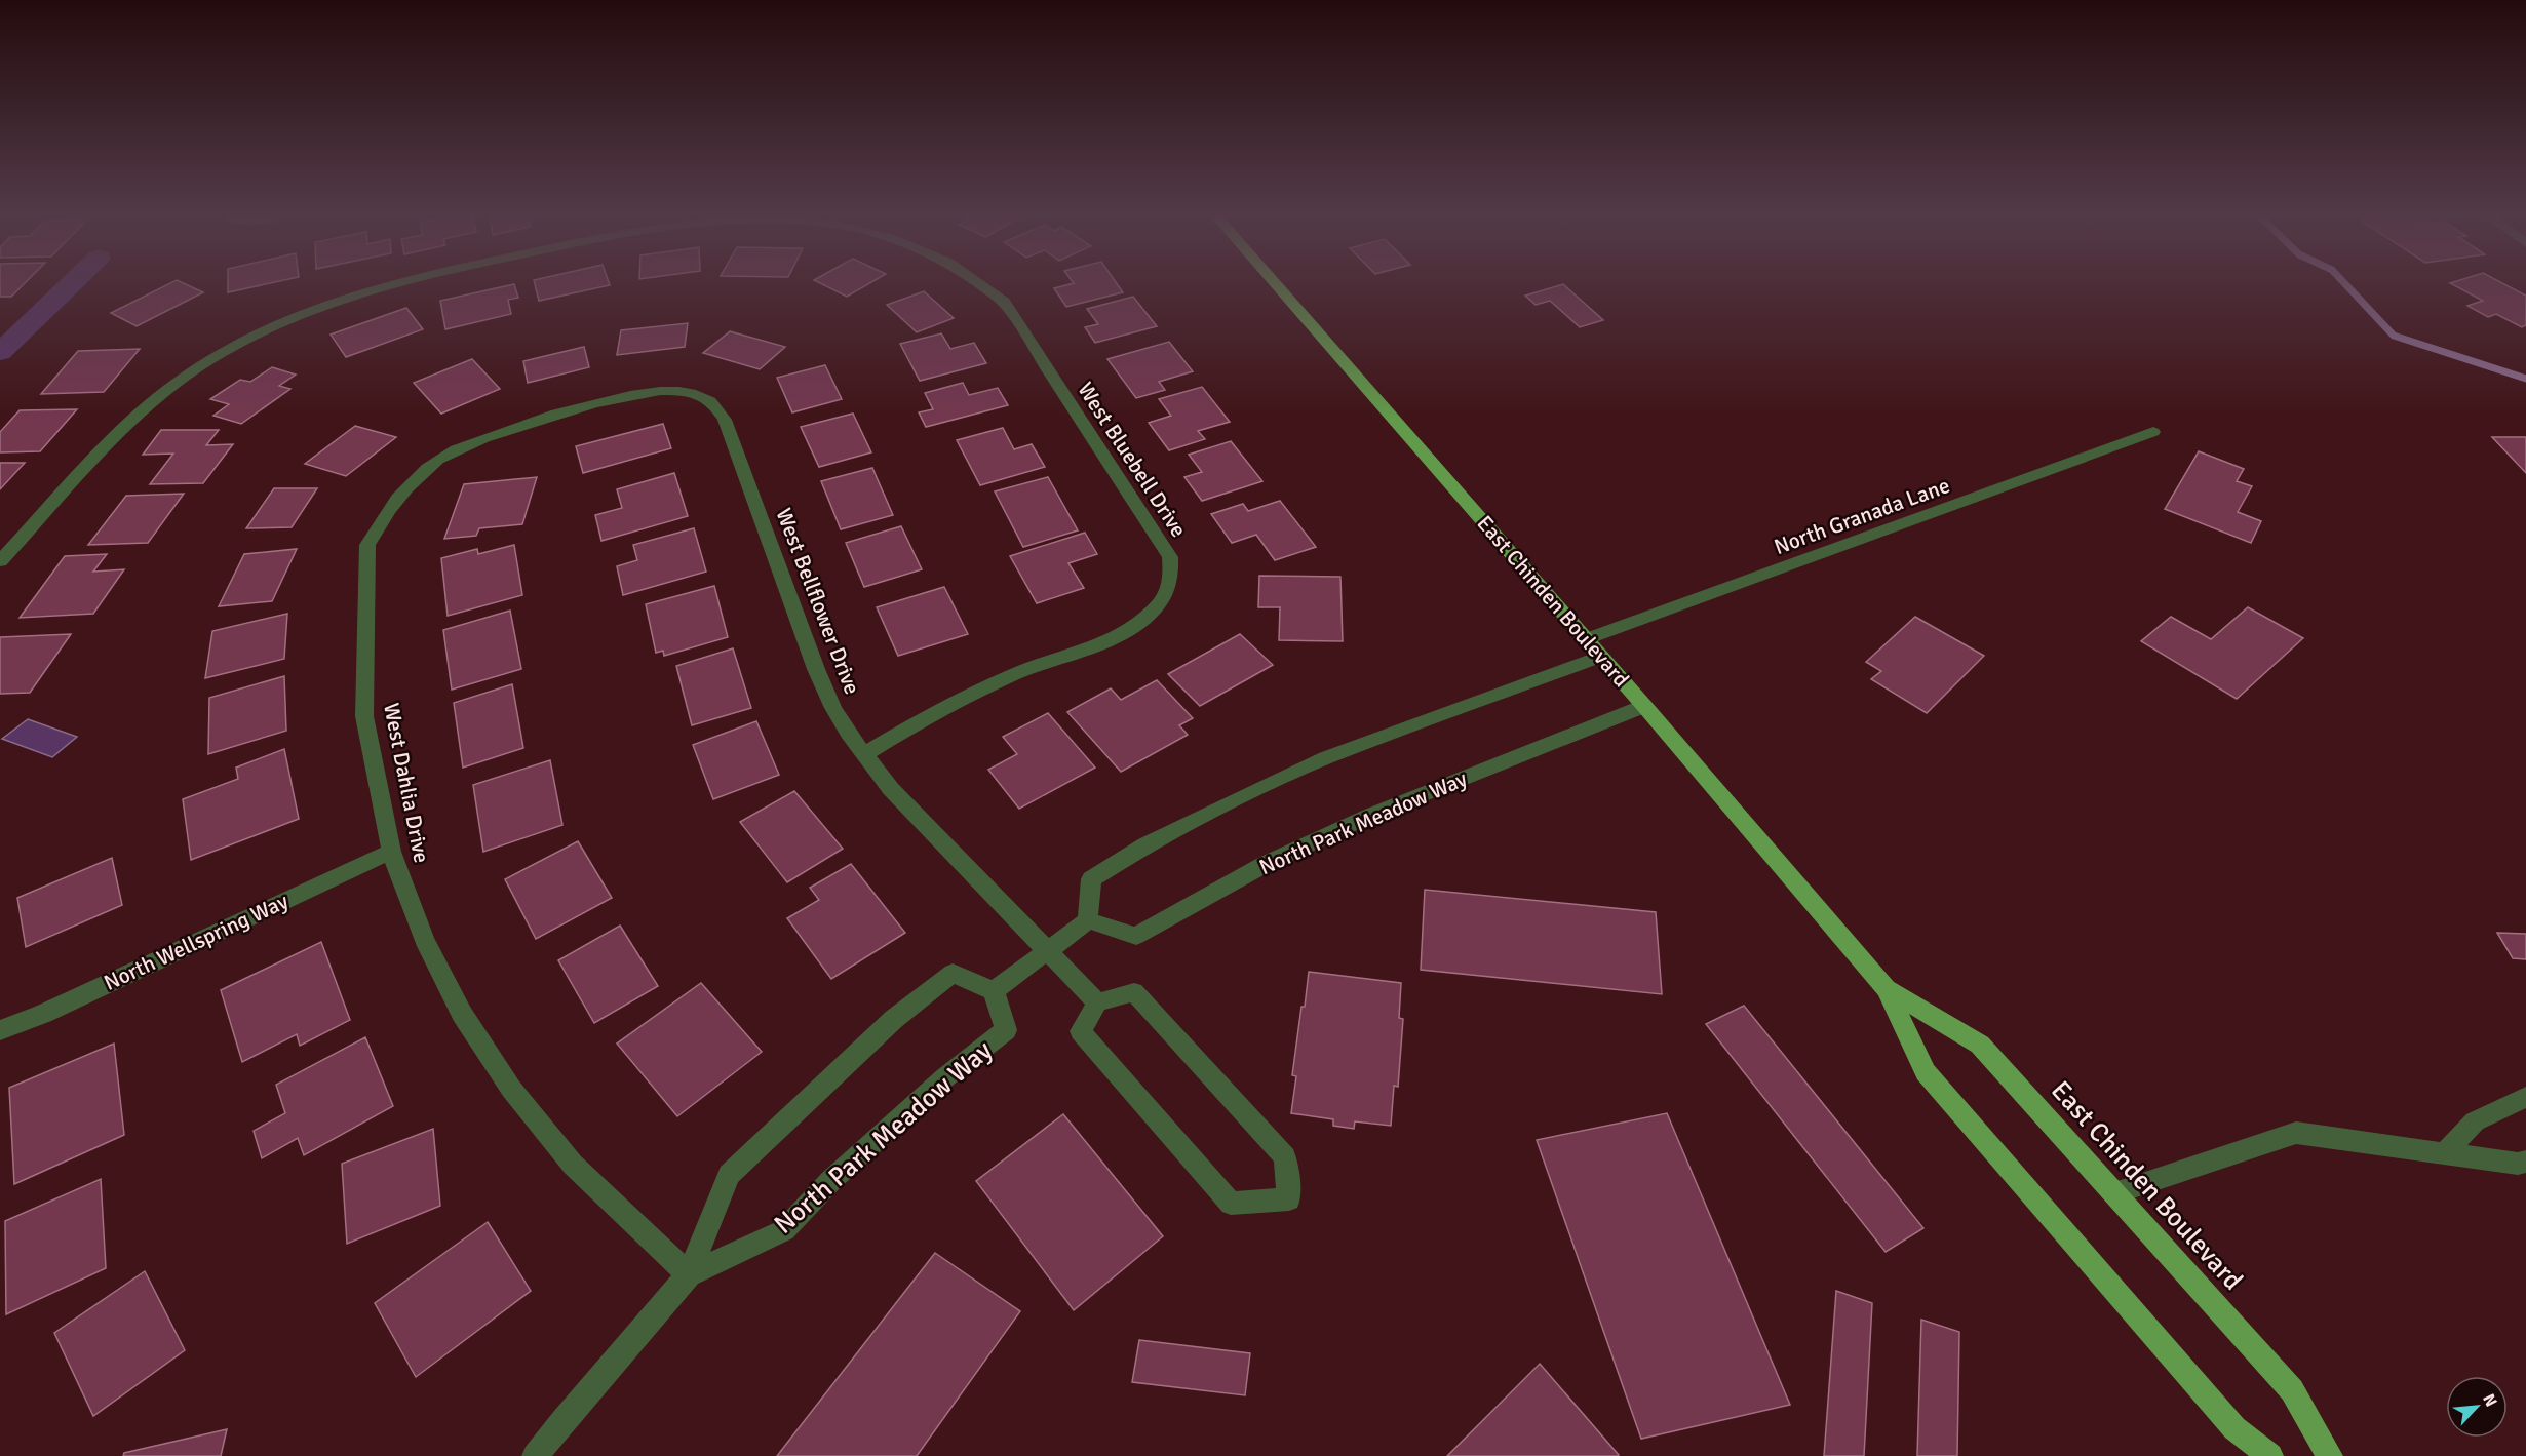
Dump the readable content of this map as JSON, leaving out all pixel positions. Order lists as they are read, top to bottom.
{
  "streets": {
    "main road": ["East Chinden Boulevard"],
    "street": [
      "West Bluebell Drive",
      "North Granada Lane",
      "West Bellflower Drive",
      "West Dahlia Drive",
      "North Park Meadow Way",
      "North Wellspring Way"
    ]
  },
  "crossings": [
    ["West Bluebell Drive", "West Bellflower Drive"],
    ["North Granada Lane", "East Chinden Boulevard"],
    ["West Bellflower Drive", "West Dahlia Drive"],
    ["East Chinden Boulevard", "North Park Meadow Way"],
    ["West Dahlia Drive", "North Park Meadow Way"],
    ["West Dahlia Drive", "North Wellspring Way"]
  ],
  "north": "top right"
}
